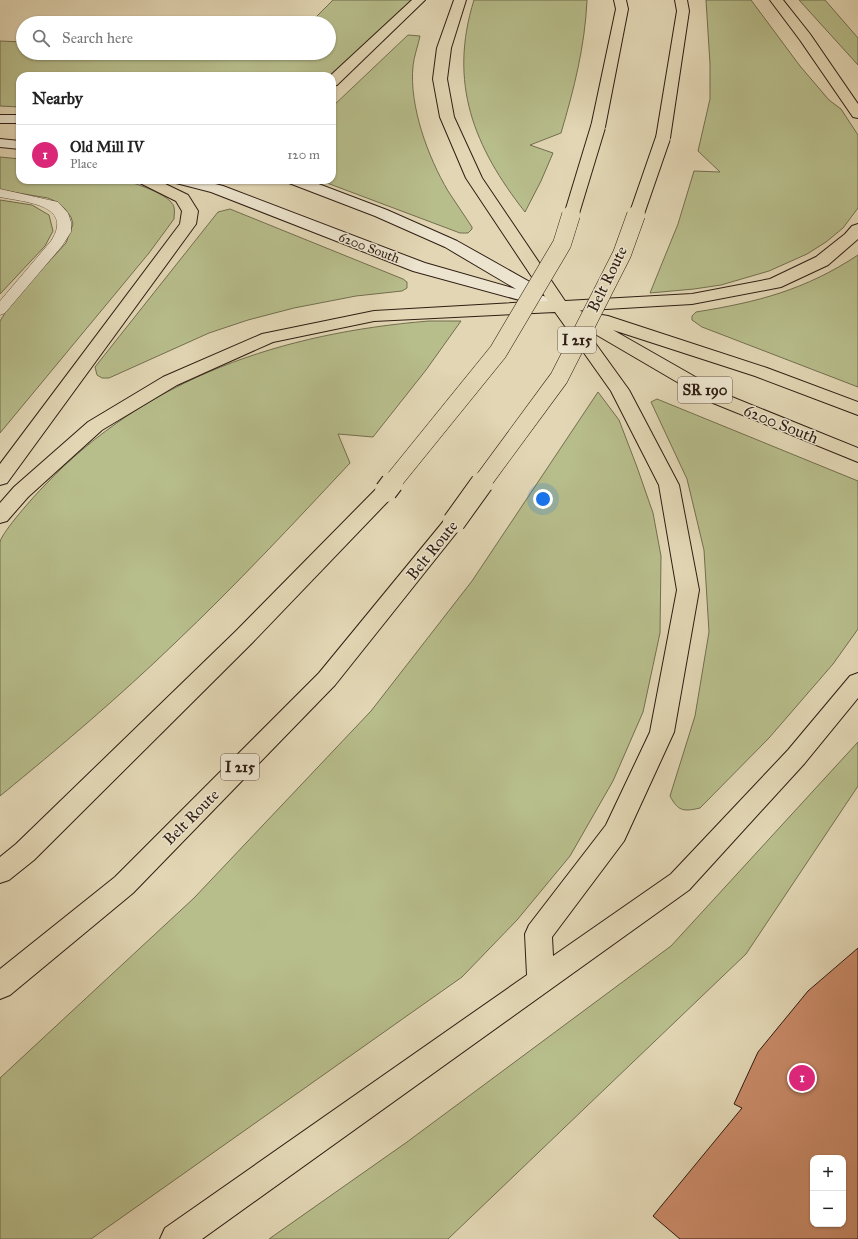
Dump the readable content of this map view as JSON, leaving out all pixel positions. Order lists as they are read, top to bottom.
{
  "streets": {
    "main road": [
      "6200 South",
      "Belt Route",
      "I 215",
      "SR 190"
    ]
  },
  "page": {
    "search": "Search here",
    "heading": "Nearby",
    "list": [
      {
        "mark": "1",
        "name": "Old Mill IV",
        "note": "Place",
        "value": "120 m"
      }
    ],
    "pins": "1",
    "map_buttons": ["+", "−"]
  }
}
